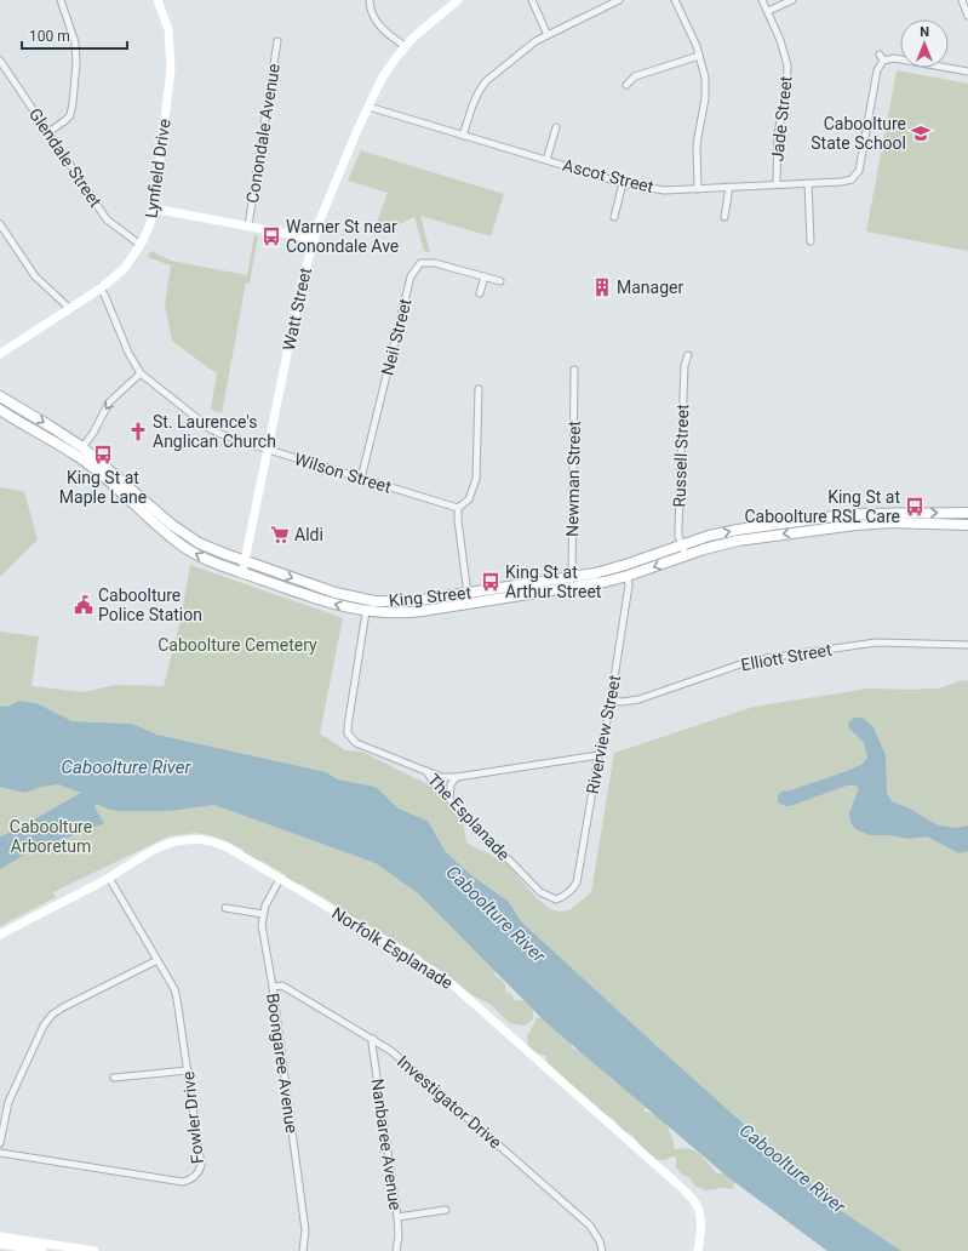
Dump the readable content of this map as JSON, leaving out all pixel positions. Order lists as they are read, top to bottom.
{
  "streets": {
    "main road": ["King Street"],
    "street": [
      "Jade Street",
      "Conondale Avenue",
      "Glendale Street",
      "Lynfield Drive",
      "Ascot Street",
      "Watt Street",
      "Neil Street",
      "Russell Street",
      "Wilson Street",
      "Newman Street",
      "Elliott Street",
      "Riverview Street",
      "The Esplanade",
      "Norfolk Esplanade",
      "Boongaree Avenue",
      "Investigator Drive",
      "Fowler Drive",
      "Nanbaree Avenue"
    ]
  },
  "crossings": [
    ["Jade Street", "Ascot Street"],
    ["Glendale Street", "Lynfield Drive"],
    ["Lynfield Drive", "Wilson Street"],
    ["Ascot Street", "Watt Street"],
    ["Watt Street", "Wilson Street"],
    ["Watt Street", "King Street"],
    ["Neil Street", "Wilson Street"],
    ["Russell Street", "King Street"],
    ["Newman Street", "King Street"],
    ["King Street", "Riverview Street"],
    ["King Street", "The Esplanade"],
    ["Elliott Street", "Riverview Street"],
    ["Riverview Street", "The Esplanade"],
    ["Norfolk Esplanade", "Boongaree Avenue"],
    ["Norfolk Esplanade", "Fowler Drive"],
    ["Boongaree Avenue", "Investigator Drive"],
    ["Investigator Drive", "Nanbaree Avenue"]
  ],
  "water": ["Caboolture River"],
  "parks": ["Caboolture Cemetery", "Caboolture Arboretum"],
  "places": {
    "school or university": ["Caboolture State School"],
    "bus stop": [
      "Warner St near Conondale Ave",
      "King St at Maple Lane",
      "King St at Caboolture RSL Care",
      "King St at Arthur Street"
    ],
    "building": ["Manager"],
    "church": ["St. Laurence's Anglican Church"],
    "supermarket": ["Aldi"],
    "public building": ["Caboolture Police Station"]
  },
  "scale_bar": "100 m",
  "north": "top"
}
